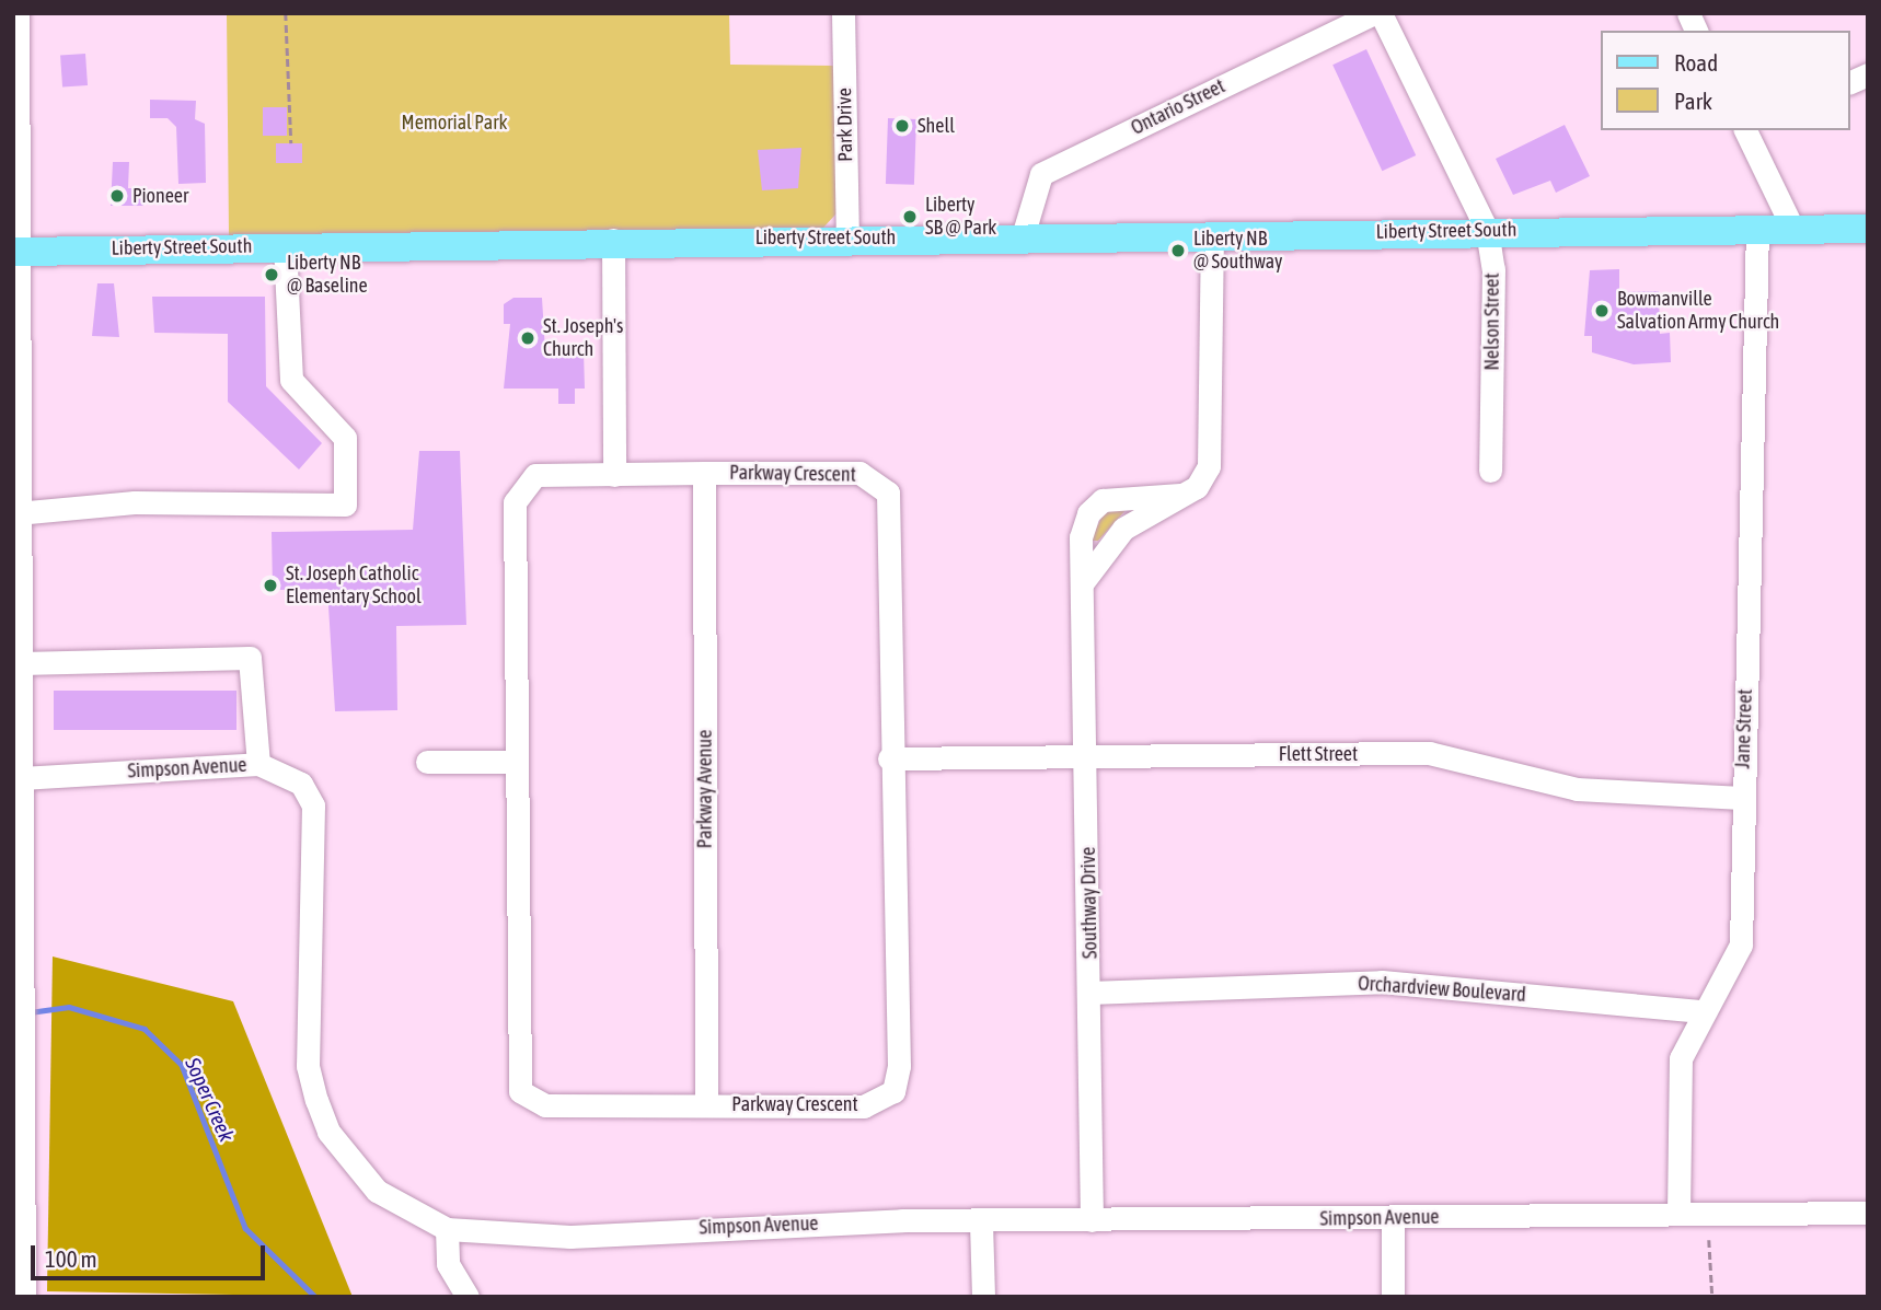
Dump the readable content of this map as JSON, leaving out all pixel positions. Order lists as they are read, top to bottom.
{
  "streets": {
    "main road": ["Liberty Street South"],
    "street": [
      "Ontario Street",
      "Park Drive",
      "Nelson Street",
      "Parkway Crescent",
      "Jane Street",
      "Flett Street",
      "Simpson Avenue",
      "Parkway Avenue",
      "Southway Drive",
      "Orchardview Boulevard"
    ]
  },
  "crossings": [
    ["Ontario Street", "Liberty Street South"],
    ["Park Drive", "Liberty Street South"],
    ["Liberty Street South", "Nelson Street"],
    ["Liberty Street South", "Jane Street"],
    ["Parkway Crescent", "Flett Street"],
    ["Parkway Crescent", "Parkway Avenue"],
    ["Jane Street", "Flett Street"],
    ["Jane Street", "Simpson Avenue"],
    ["Jane Street", "Orchardview Boulevard"],
    ["Flett Street", "Southway Drive"],
    ["Simpson Avenue", "Southway Drive"],
    ["Southway Drive", "Orchardview Boulevard"]
  ],
  "water": ["Soper Creek"],
  "parks": ["Memorial Park"],
  "places": [
    "Shell",
    "Pioneer",
    "Liberty SB @ Park",
    "Liberty NB @ Southway",
    "Liberty NB @ Baseline",
    "Bowmanville Salvation Army Church",
    "St. Joseph's Church",
    "St. Joseph Catholic Elementary School"
  ],
  "legend": ["Road", "Park"],
  "scale_bar": "100 m"
}
